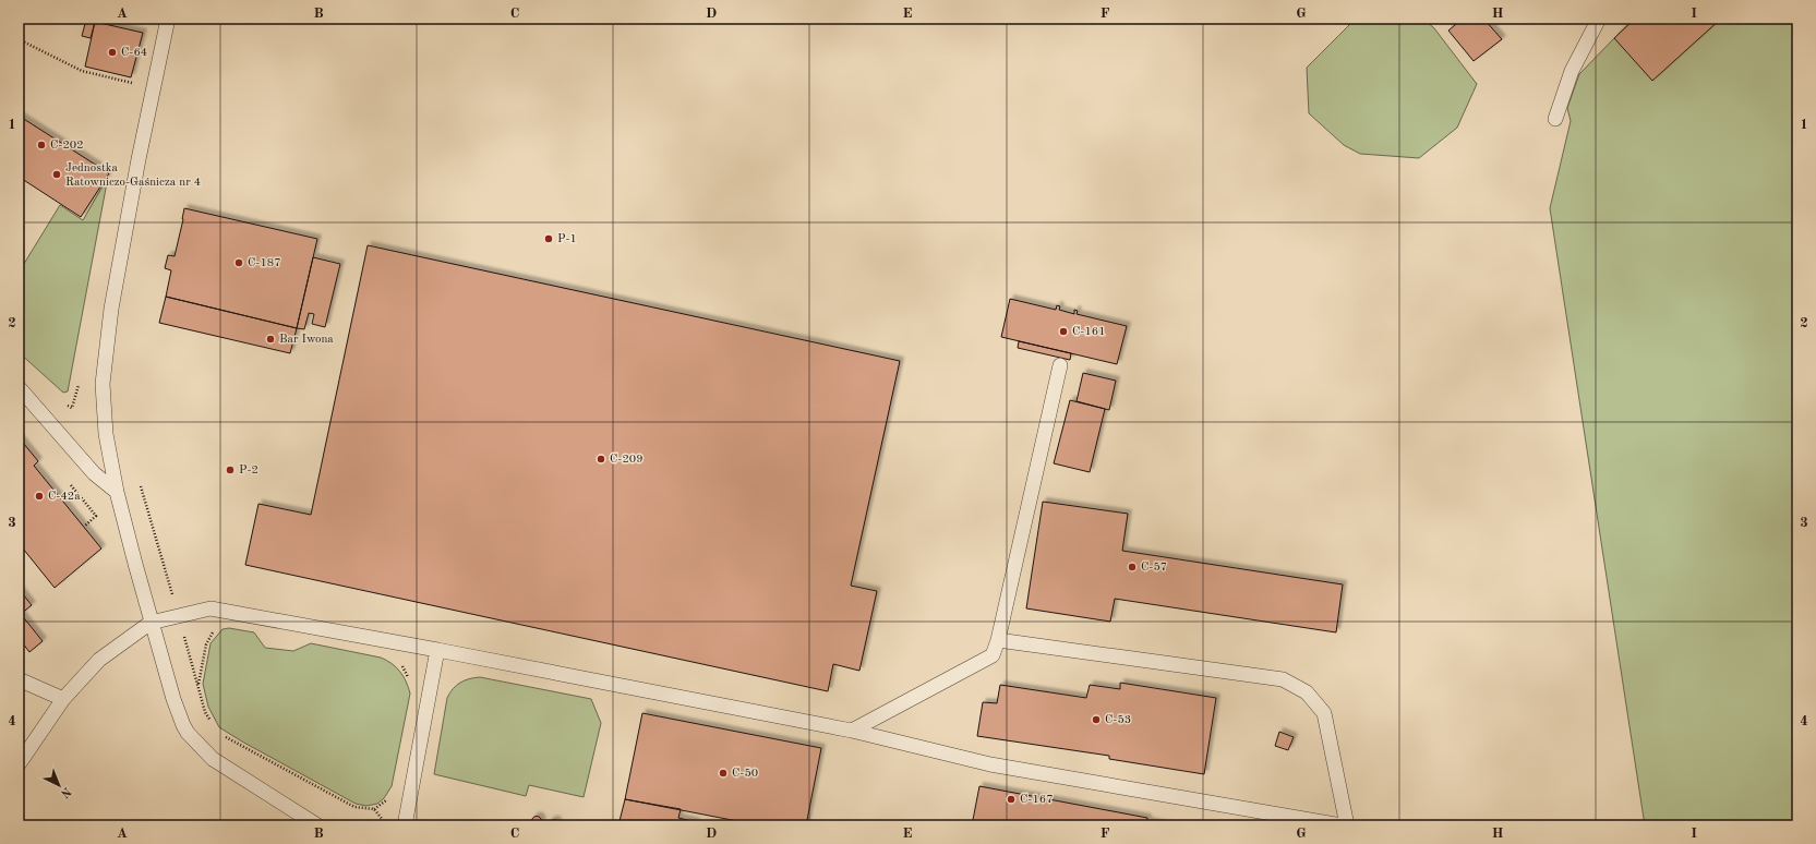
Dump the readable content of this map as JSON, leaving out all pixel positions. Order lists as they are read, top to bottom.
{
  "places": [
    "C-64",
    "C-202",
    "Jednostka Ratowniczo-Gaśnicza nr 4",
    "P-1",
    "C-187",
    "C-161",
    "Bar Iwona",
    "C-209",
    "P-2",
    "C-42a",
    "C-57",
    "C-53",
    "C-50",
    "C-167"
  ],
  "north": "bottom right",
  "grid": {
    "columns": [
      "A",
      "B",
      "C",
      "D",
      "E",
      "F",
      "G",
      "H",
      "I"
    ],
    "rows": [
      "1",
      "2",
      "3",
      "4"
    ]
  }
}
